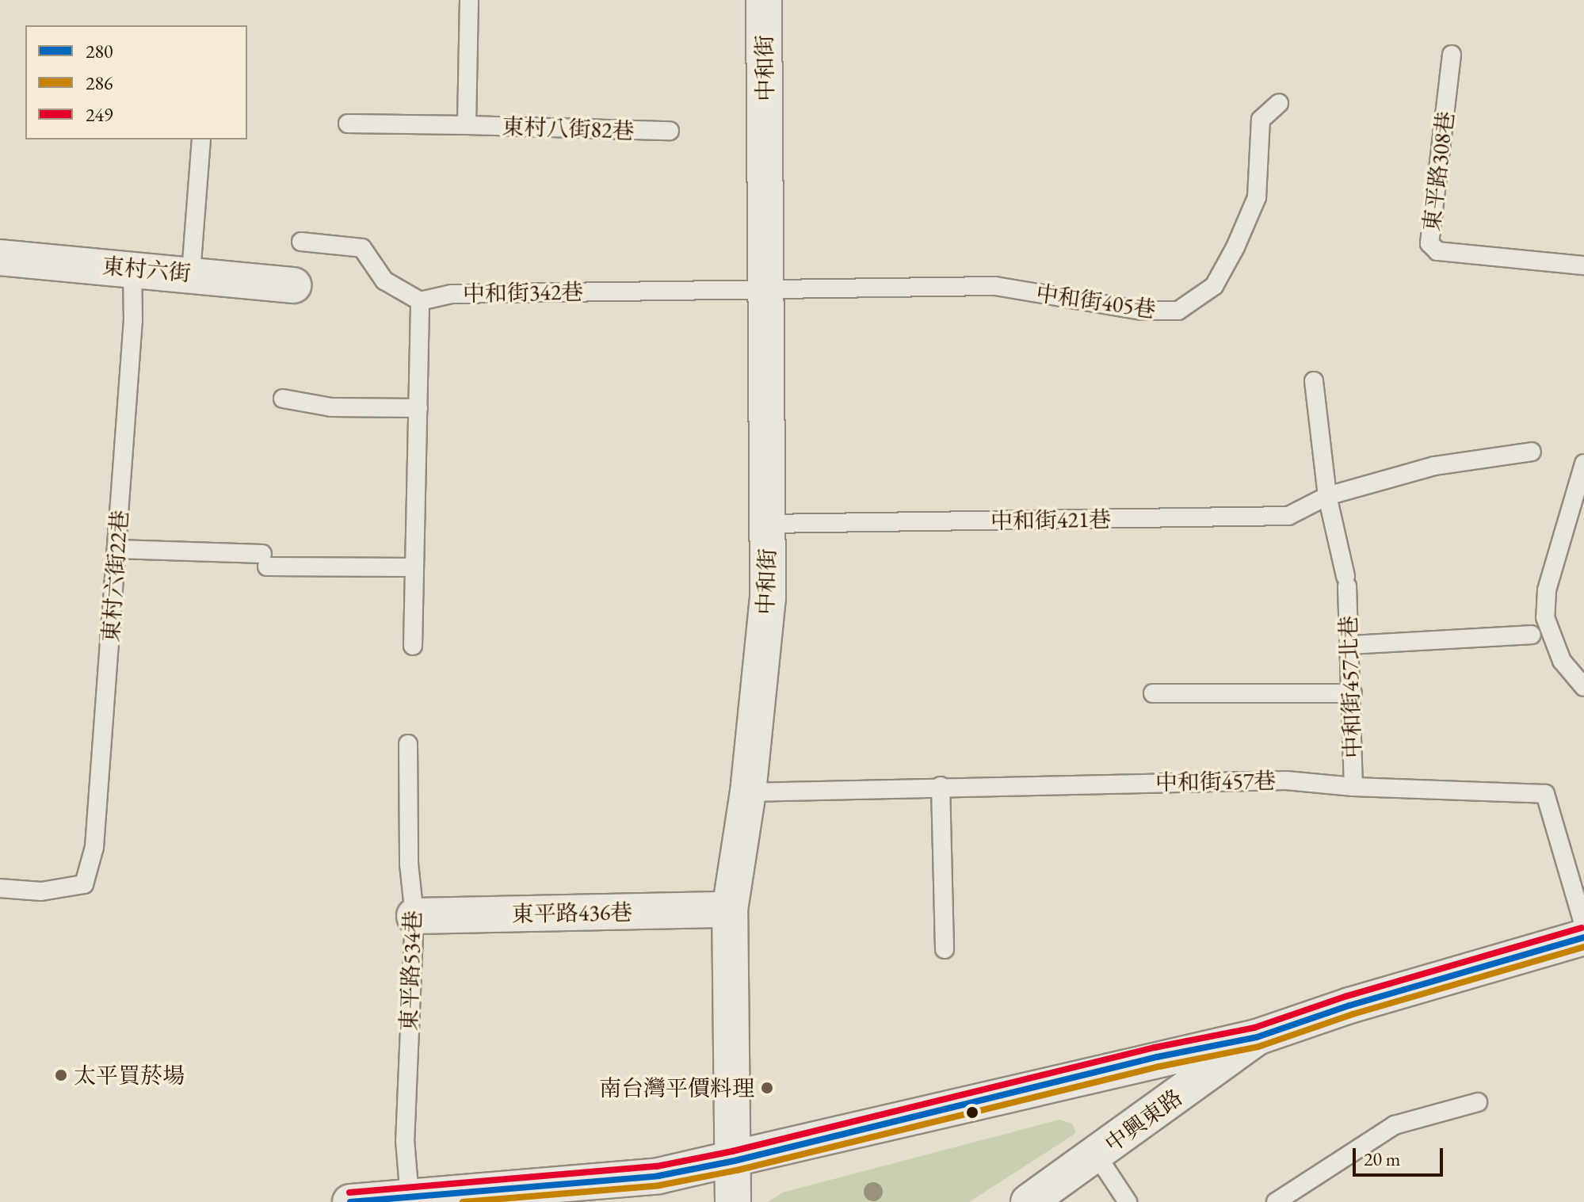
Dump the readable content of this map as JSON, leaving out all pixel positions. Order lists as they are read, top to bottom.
{
  "streets": {
    "street": [
      "中和街",
      "東村六街",
      "東平路436巷",
      "中興東路"
    ],
    "lane": [
      "東村八街82巷",
      "東平路308巷",
      "中和街342巷",
      "中和街405巷",
      "中和街421巷",
      "東村六街22巷",
      "中和街457北巷",
      "中和街457巷",
      "東平路534巷"
    ]
  },
  "crossings": [
    ["中和街", "中和街342巷"],
    ["中和街", "中和街405巷"],
    ["中和街", "中和街421巷"],
    ["中和街", "中和街457巷"],
    ["中和街", "東平路436巷"],
    ["東村六街", "東村六街22巷"],
    ["中和街342巷", "中和街405巷"],
    ["中和街421巷", "中和街457北巷"],
    ["中和街457北巷", "中和街457巷"],
    ["東平路436巷", "東平路534巷"]
  ],
  "places": ["太平買菸場", "南台灣平價料理"],
  "lines": ["transit line 249", "transit line 280", "transit line 286"],
  "legend": ["280", "286", "249"],
  "scale_bar": "20 m"
}
